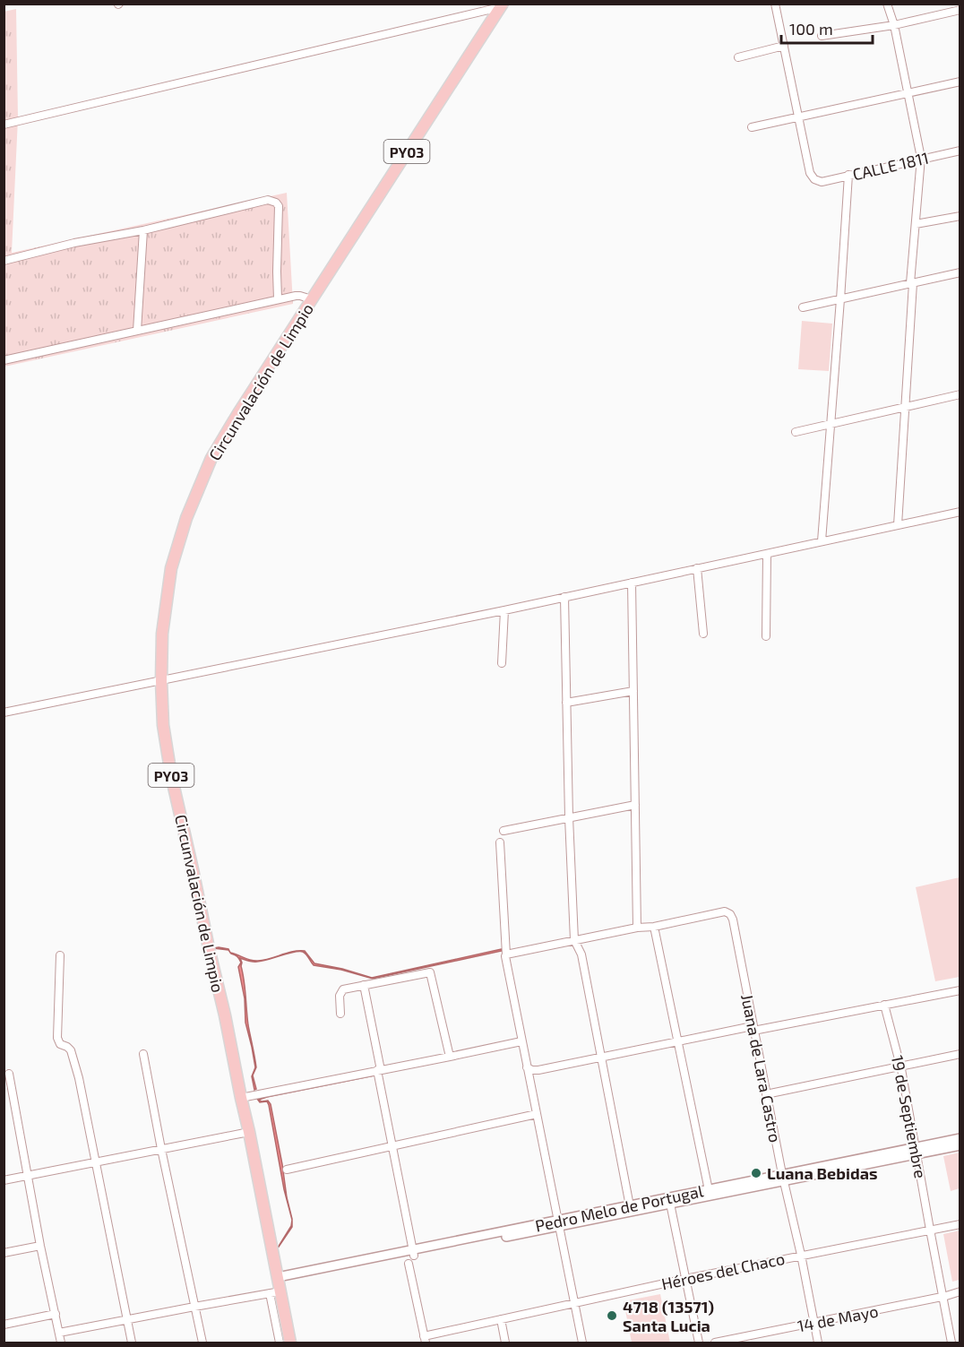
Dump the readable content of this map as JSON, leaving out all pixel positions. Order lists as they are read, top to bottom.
{
  "streets": {
    "highway": ["PY03", "Circunvalación de Limpio"],
    "street": [
      "CALLE 1811",
      "Juana de Lara Castro",
      "19 de Septiembre",
      "Pedro Melo de Portugal",
      "Héroes del Chaco",
      "14 de Mayo"
    ]
  },
  "crossings": [
    ["Circunvalación de Limpio", "Pedro Melo de Portugal"],
    ["Juana de Lara Castro", "Pedro Melo de Portugal"],
    ["Juana de Lara Castro", "Héroes del Chaco"],
    ["Juana de Lara Castro", "14 de Mayo"],
    ["19 de Septiembre", "Pedro Melo de Portugal"],
    ["19 de Septiembre", "Héroes del Chaco"],
    ["19 de Septiembre", "14 de Mayo"]
  ],
  "places": ["Luana Bebidas", "4718 (13571) Santa Lucia"],
  "scale_bar": "100 m"
}
